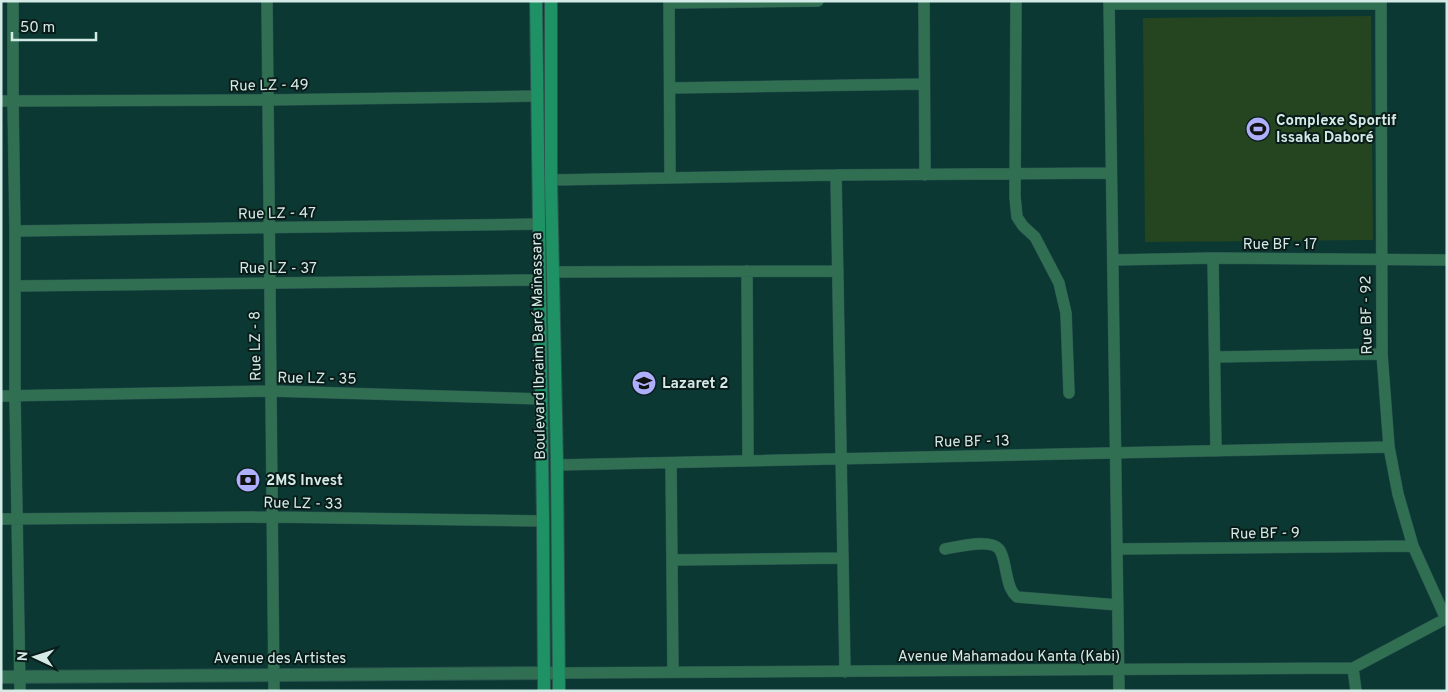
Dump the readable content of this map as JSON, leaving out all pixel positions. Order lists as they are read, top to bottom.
{
  "streets": {
    "main road": ["Boulevard Ibraim Baré Maïnassara"],
    "street": [
      "Rue LZ - 49",
      "Rue LZ - 47",
      "Rue BF - 17",
      "Rue LZ - 37",
      "Rue BF - 92",
      "Rue LZ - 8",
      "Rue LZ - 35",
      "Rue BF - 13",
      "Rue LZ - 33",
      "Rue BF - 9",
      "Avenue Mahamadou Kanta (Kabi)",
      "Avenue des Artistes"
    ]
  },
  "crossings": [
    ["Rue LZ - 49", "Rue LZ - 8"],
    ["Rue LZ - 49", "Boulevard Ibraim Baré Maïnassara"],
    ["Rue LZ - 47", "Rue LZ - 8"],
    ["Rue LZ - 47", "Boulevard Ibraim Baré Maïnassara"],
    ["Rue BF - 17", "Rue BF - 92"],
    ["Rue LZ - 37", "Rue LZ - 8"],
    ["Rue LZ - 37", "Boulevard Ibraim Baré Maïnassara"],
    ["Rue BF - 92", "Rue BF - 13"],
    ["Rue BF - 92", "Rue BF - 9"],
    ["Rue BF - 92", "Avenue Mahamadou Kanta (Kabi)"],
    ["Rue LZ - 8", "Rue LZ - 35"],
    ["Rue LZ - 8", "Rue LZ - 33"],
    ["Rue LZ - 8", "Avenue des Artistes"],
    ["Boulevard Ibraim Baré Maïnassara", "Rue LZ - 35"],
    ["Boulevard Ibraim Baré Maïnassara", "Rue BF - 13"],
    ["Boulevard Ibraim Baré Maïnassara", "Rue LZ - 33"],
    ["Boulevard Ibraim Baré Maïnassara", "Avenue Mahamadou Kanta (Kabi)"],
    ["Boulevard Ibraim Baré Maïnassara", "Avenue des Artistes"],
    ["Avenue Mahamadou Kanta (Kabi)", "Avenue des Artistes"]
  ],
  "places": {
    "sports": ["Complexe Sportif Issaka Daboré"],
    "school or university": ["Lazaret 2"],
    "bank": ["2MS Invest"]
  },
  "scale_bar": "50 m",
  "north": "left"
}
